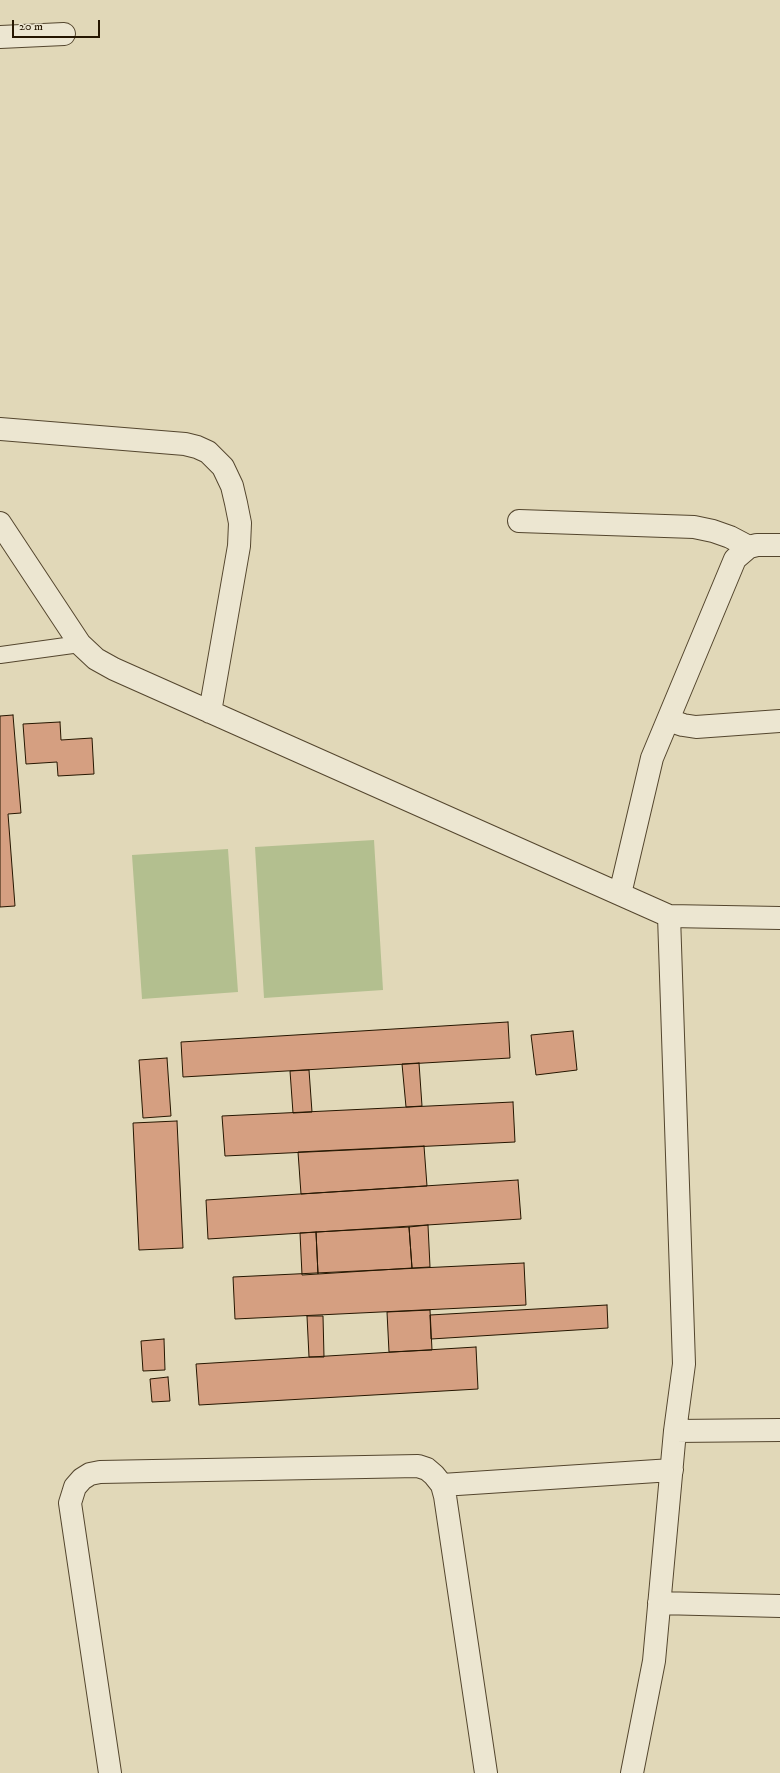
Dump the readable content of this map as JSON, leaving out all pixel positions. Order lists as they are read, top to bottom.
{
  "scale_bar": "20 m"
}
